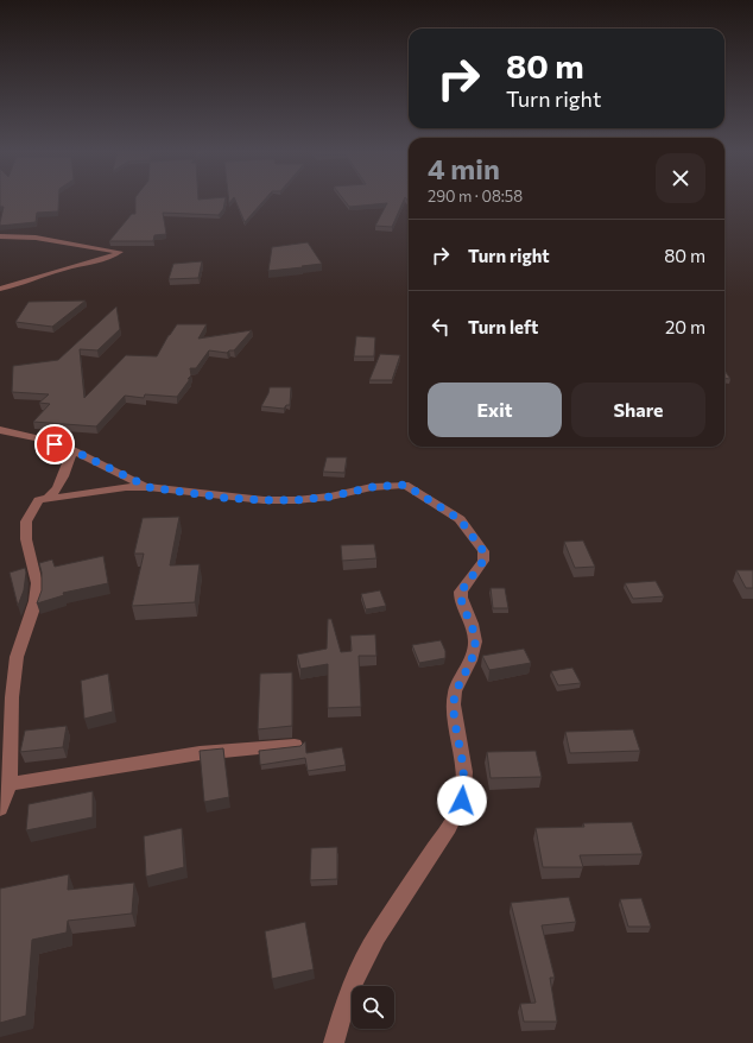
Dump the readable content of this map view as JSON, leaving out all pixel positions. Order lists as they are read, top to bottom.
{
  "page": {
    "turn": ["80 m", "Turn right"],
    "heading": ["4 min", "290 m · 08:58"],
    "list": [
      {
        "name": "Turn right",
        "value": "80 m"
      },
      {
        "name": "Turn left",
        "value": "20 m"
      }
    ],
    "buttons": ["Exit", "Share"]
  }
}
